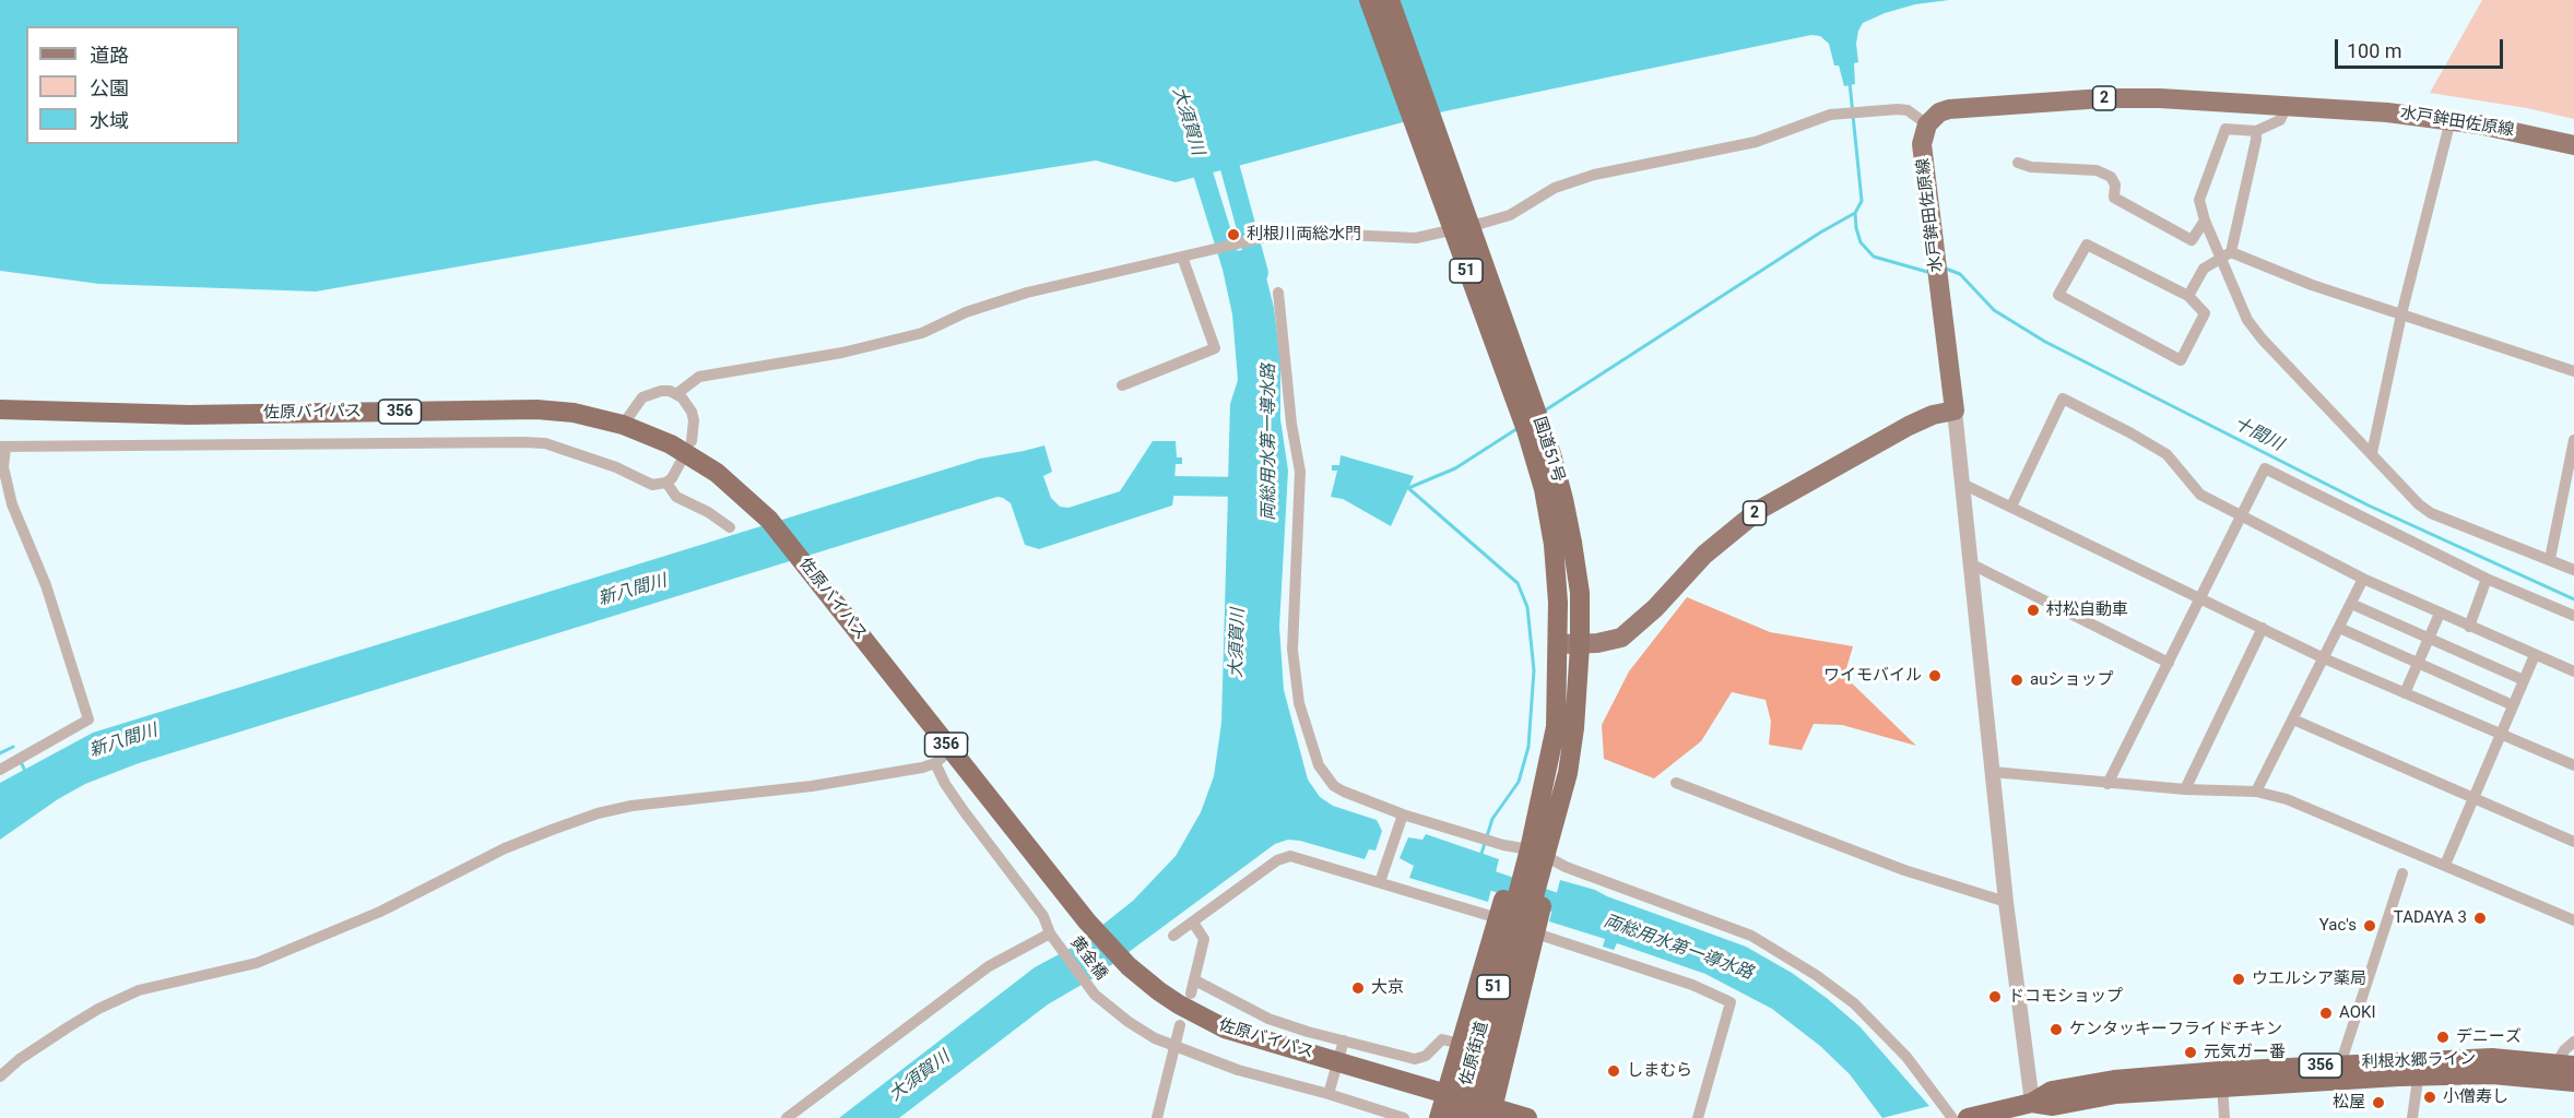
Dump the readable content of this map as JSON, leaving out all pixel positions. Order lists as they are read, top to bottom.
{
  "streets": {
    "highway": [
      "51",
      "356",
      "佐原バイパス",
      "国道51号",
      "佐原街道",
      "利根水郷ライン"
    ],
    "main road": ["2", "水戸鉾田佐原線"],
    "street": ["黄金橋"]
  },
  "crossings": [
    ["2", "水戸鉾田佐原線"],
    ["2", "国道51号"],
    ["356", "利根水郷ライン"]
  ],
  "water": [
    "大須賀川",
    "十間川",
    "両総用水第一導水路",
    "新八間川"
  ],
  "places": [
    "利根川両総水門",
    "村松自動車",
    "ワイモバイル",
    "auショップ",
    "TADAYA 3",
    "Yac's",
    "ウエルシア薬局",
    "大京",
    "ドコモショップ",
    "AOKI",
    "ケンタッキーフライドチキン",
    "デニーズ",
    "元気ガー番",
    "しまむら",
    "小僧寿し",
    "松屋"
  ],
  "legend": ["道路", "公園", "水域"],
  "scale_bar": "100 m"
}
